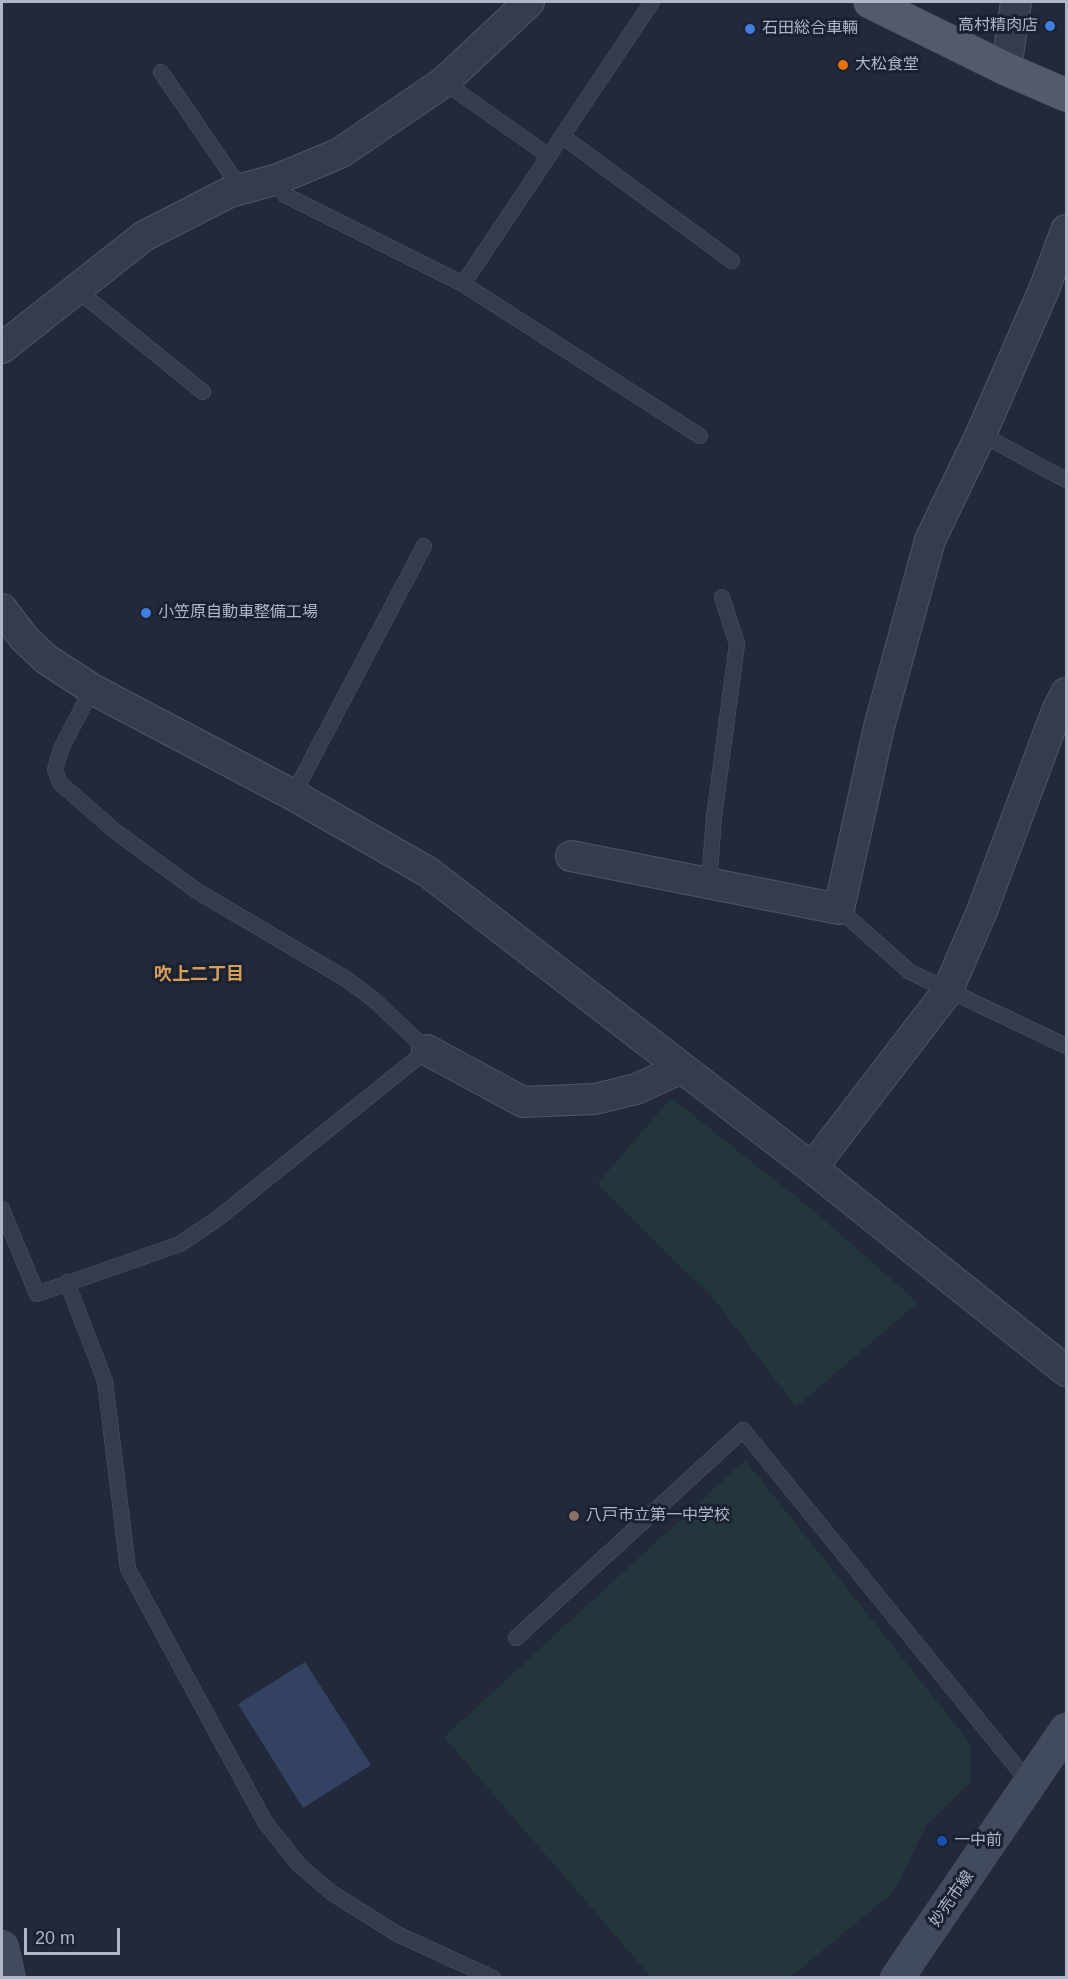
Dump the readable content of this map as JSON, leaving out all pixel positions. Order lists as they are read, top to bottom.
{
  "streets": {
    "main road": ["妙売市線"]
  },
  "districts": ["吹上二丁目"],
  "places": [
    "高村精肉店",
    "石田総合車輛",
    "大松食堂",
    "小笠原自動車整備工場",
    "八戸市立第一中学校",
    "一中前"
  ],
  "scale_bar": "20 m"
}
